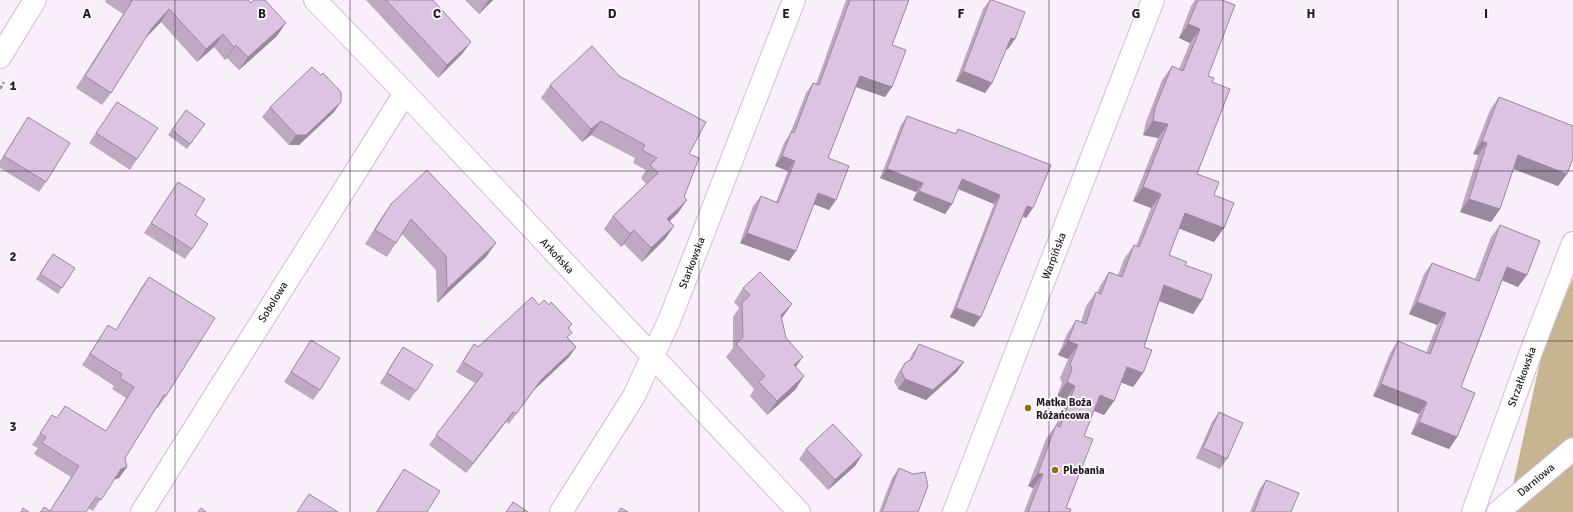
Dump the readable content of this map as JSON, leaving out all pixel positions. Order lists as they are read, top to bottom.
{
  "streets": {
    "street": [
      "Arkońska",
      "Warpińska",
      "Starkowska",
      "Sobolowa",
      "Strzałkowska",
      "Darniowa"
    ]
  },
  "crossings": [
    ["Arkońska", "Starkowska"],
    ["Arkońska", "Sobolowa"]
  ],
  "places": ["Matka Boża Różańcowa", "Plebania"],
  "grid": {
    "columns": [
      "A",
      "B",
      "C",
      "D",
      "E",
      "F",
      "G",
      "H",
      "I"
    ],
    "rows": ["1", "2", "3"]
  }
}
